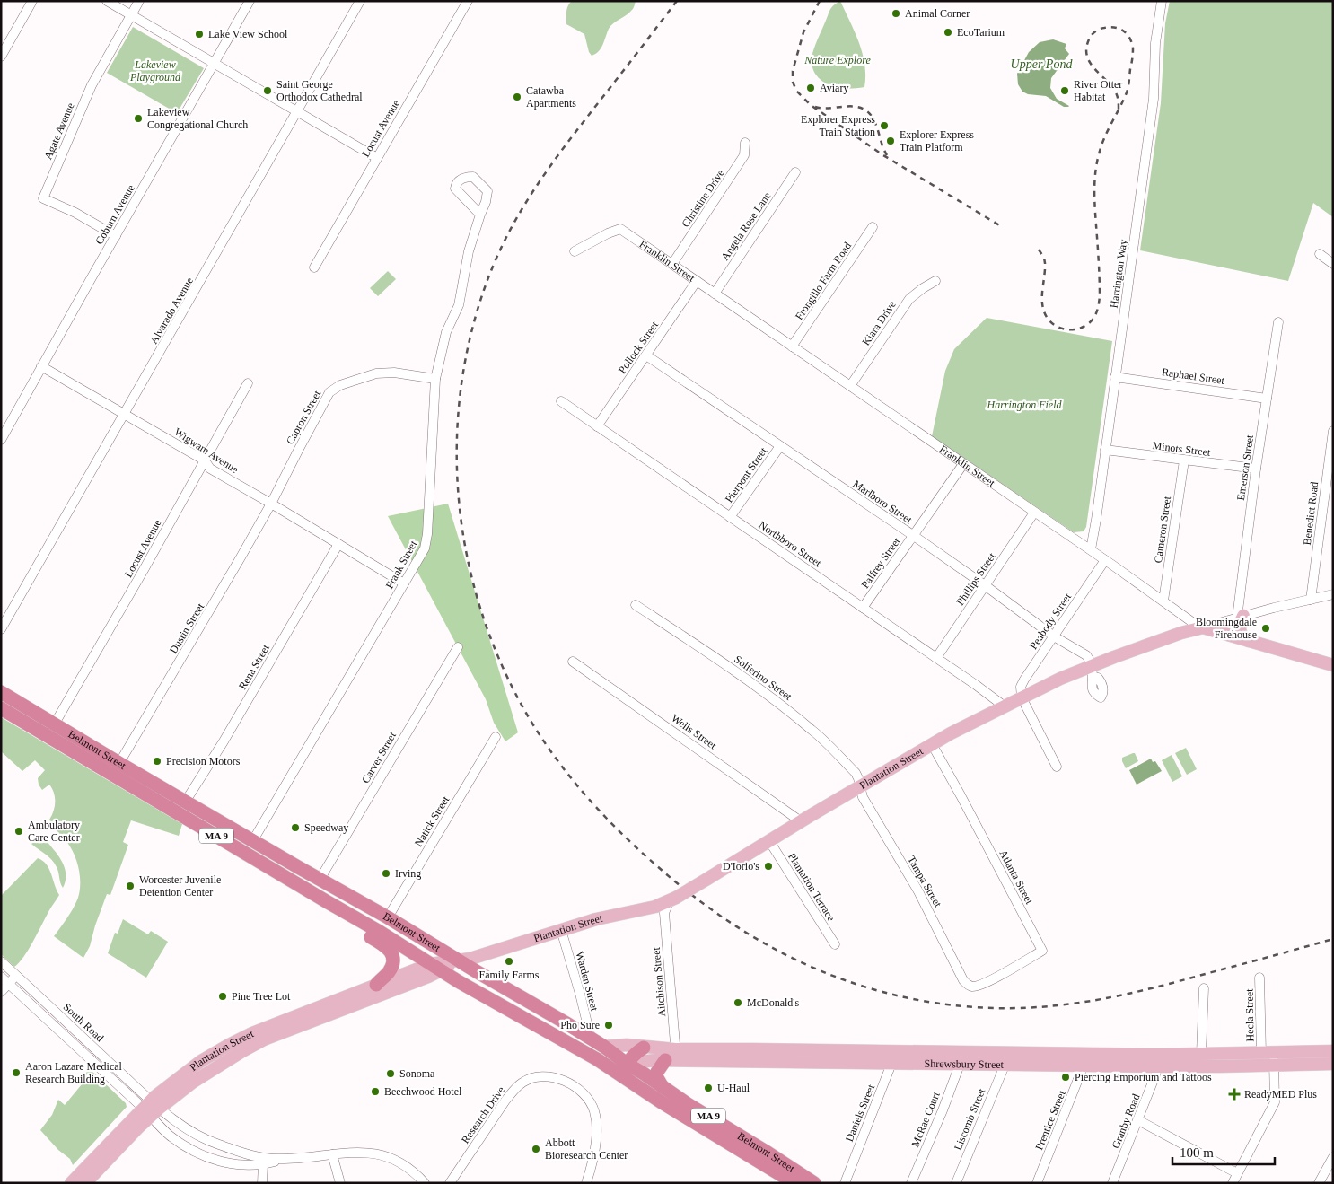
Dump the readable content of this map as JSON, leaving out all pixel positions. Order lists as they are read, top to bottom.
{
  "streets": {
    "highway": ["Belmont Street", "MA 9"],
    "main road": ["Franklin Street", "Plantation Street", "Shrewsbury Street"],
    "street": [
      "Locust Avenue",
      "Agate Avenue",
      "Christine Drive",
      "Coburn Avenue",
      "Angela Rose Lane",
      "Harrington Way",
      "Frongillo Farm Road",
      "Alvarado Avenue",
      "Kiara Drive",
      "Pollock Street",
      "Raphael Street",
      "Capron Street",
      "Minots Street",
      "Wigwam Avenue",
      "Emerson Street",
      "Pierpont Street",
      "Marlboro Street",
      "Benedict Road",
      "Cameron Street",
      "Northboro Street",
      "Palfrey Street",
      "Frank Street",
      "Phillips Street",
      "Peabody Street",
      "Dustin Street",
      "Rena Street",
      "Solferino Street",
      "Wells Street",
      "Carver Street",
      "Natick Street",
      "Atlanta Street",
      "Tampa Street",
      "Plantation Terrace",
      "Warden Street",
      "Aitchison Street",
      "Hecla Street",
      "South Road",
      "Daniels Street",
      "Research Drive",
      "McRae Court",
      "Liscomb Street",
      "Prentice Street",
      "Granby Road"
    ]
  },
  "crossings": [
    ["Locust Avenue", "Wigwam Avenue"],
    ["Locust Avenue", "Belmont Street"],
    ["Agate Avenue", "Coburn Avenue"],
    ["Christine Drive", "Franklin Street"],
    ["Coburn Avenue", "Wigwam Avenue"],
    ["Angela Rose Lane", "Franklin Street"],
    ["Franklin Street", "Harrington Way"],
    ["Franklin Street", "Frongillo Farm Road"],
    ["Franklin Street", "Kiara Drive"],
    ["Franklin Street", "Pollock Street"],
    ["Franklin Street", "Cameron Street"],
    ["Franklin Street", "Palfrey Street"],
    ["Franklin Street", "Phillips Street"],
    ["Franklin Street", "Peabody Street"],
    ["Franklin Street", "Plantation Street"],
    ["Harrington Way", "Raphael Street"],
    ["Harrington Way", "Minots Street"],
    ["Alvarado Avenue", "Wigwam Avenue"],
    ["Pollock Street", "Marlboro Street"],
    ["Pollock Street", "Northboro Street"],
    ["Raphael Street", "Emerson Street"],
    ["Capron Street", "Wigwam Avenue"],
    ["Capron Street", "Frank Street"],
    ["Capron Street", "Dustin Street"],
    ["Minots Street", "Emerson Street"],
    ["Minots Street", "Cameron Street"],
    ["Wigwam Avenue", "Frank Street"],
    ["Wigwam Avenue", "Dustin Street"],
    ["Wigwam Avenue", "Rena Street"],
    ["Emerson Street", "Plantation Street"],
    ["Pierpont Street", "Marlboro Street"],
    ["Pierpont Street", "Northboro Street"],
    ["Marlboro Street", "Palfrey Street"],
    ["Marlboro Street", "Phillips Street"],
    ["Marlboro Street", "Peabody Street"],
    ["Marlboro Street", "Plantation Street"],
    ["Benedict Road", "Plantation Street"],
    ["Northboro Street", "Palfrey Street"],
    ["Northboro Street", "Phillips Street"],
    ["Northboro Street", "Plantation Street"],
    ["Frank Street", "Belmont Street"],
    ["Peabody Street", "Plantation Street"],
    ["Dustin Street", "Belmont Street"],
    ["Rena Street", "Belmont Street"],
    ["Solferino Street", "Plantation Street"],
    ["Solferino Street", "Tampa Street"],
    ["Wells Street", "Plantation Street"],
    ["Belmont Street", "Carver Street"],
    ["Belmont Street", "Plantation Street"],
    ["Belmont Street", "Natick Street"],
    ["Belmont Street", "Warden Street"],
    ["Belmont Street", "Shrewsbury Street"],
    ["Plantation Street", "Atlanta Street"],
    ["Plantation Street", "Tampa Street"],
    ["Plantation Street", "Plantation Terrace"],
    ["Plantation Street", "Warden Street"],
    ["Plantation Street", "Aitchison Street"],
    ["Plantation Street", "South Road"],
    ["Atlanta Street", "Tampa Street"],
    ["Aitchison Street", "Shrewsbury Street"],
    ["Hecla Street", "Shrewsbury Street"],
    ["Shrewsbury Street", "Daniels Street"],
    ["Shrewsbury Street", "McRae Court"],
    ["Shrewsbury Street", "Liscomb Street"],
    ["Shrewsbury Street", "Prentice Street"],
    ["Shrewsbury Street", "Granby Road"]
  ],
  "water": ["Upper Pond"],
  "parks": ["Nature Explore", "Lakeview Playground", "Harrington Field"],
  "places": {
    "other": [
      "Animal Corner",
      "EcoTarium",
      "Lake View School",
      "Aviary",
      "Saint George Orthodox Cathedral",
      "River Otter Habitat",
      "Catawba Apartments",
      "Lakeview Congregational Church",
      "Explorer Express Train Station",
      "Explorer Express Train Platform",
      "Bloomingdale Firehouse",
      "Precision Motors",
      "Speedway",
      "Ambulatory Care Center",
      "D'Iorio's",
      "Irving",
      "Worcester Juvenile Detention Center",
      "Family Farms",
      "Pine Tree Lot",
      "McDonald's",
      "Pho Sure",
      "Aaron Lazare Medical Research Building",
      "Sonoma",
      "Piercing Emporium and Tattoos",
      "U-Haul",
      "Beechwood Hotel",
      "Abbott Bioresearch Center"
    ],
    "health": ["ReadyMED Plus"]
  },
  "scale_bar": "100 m"
}
